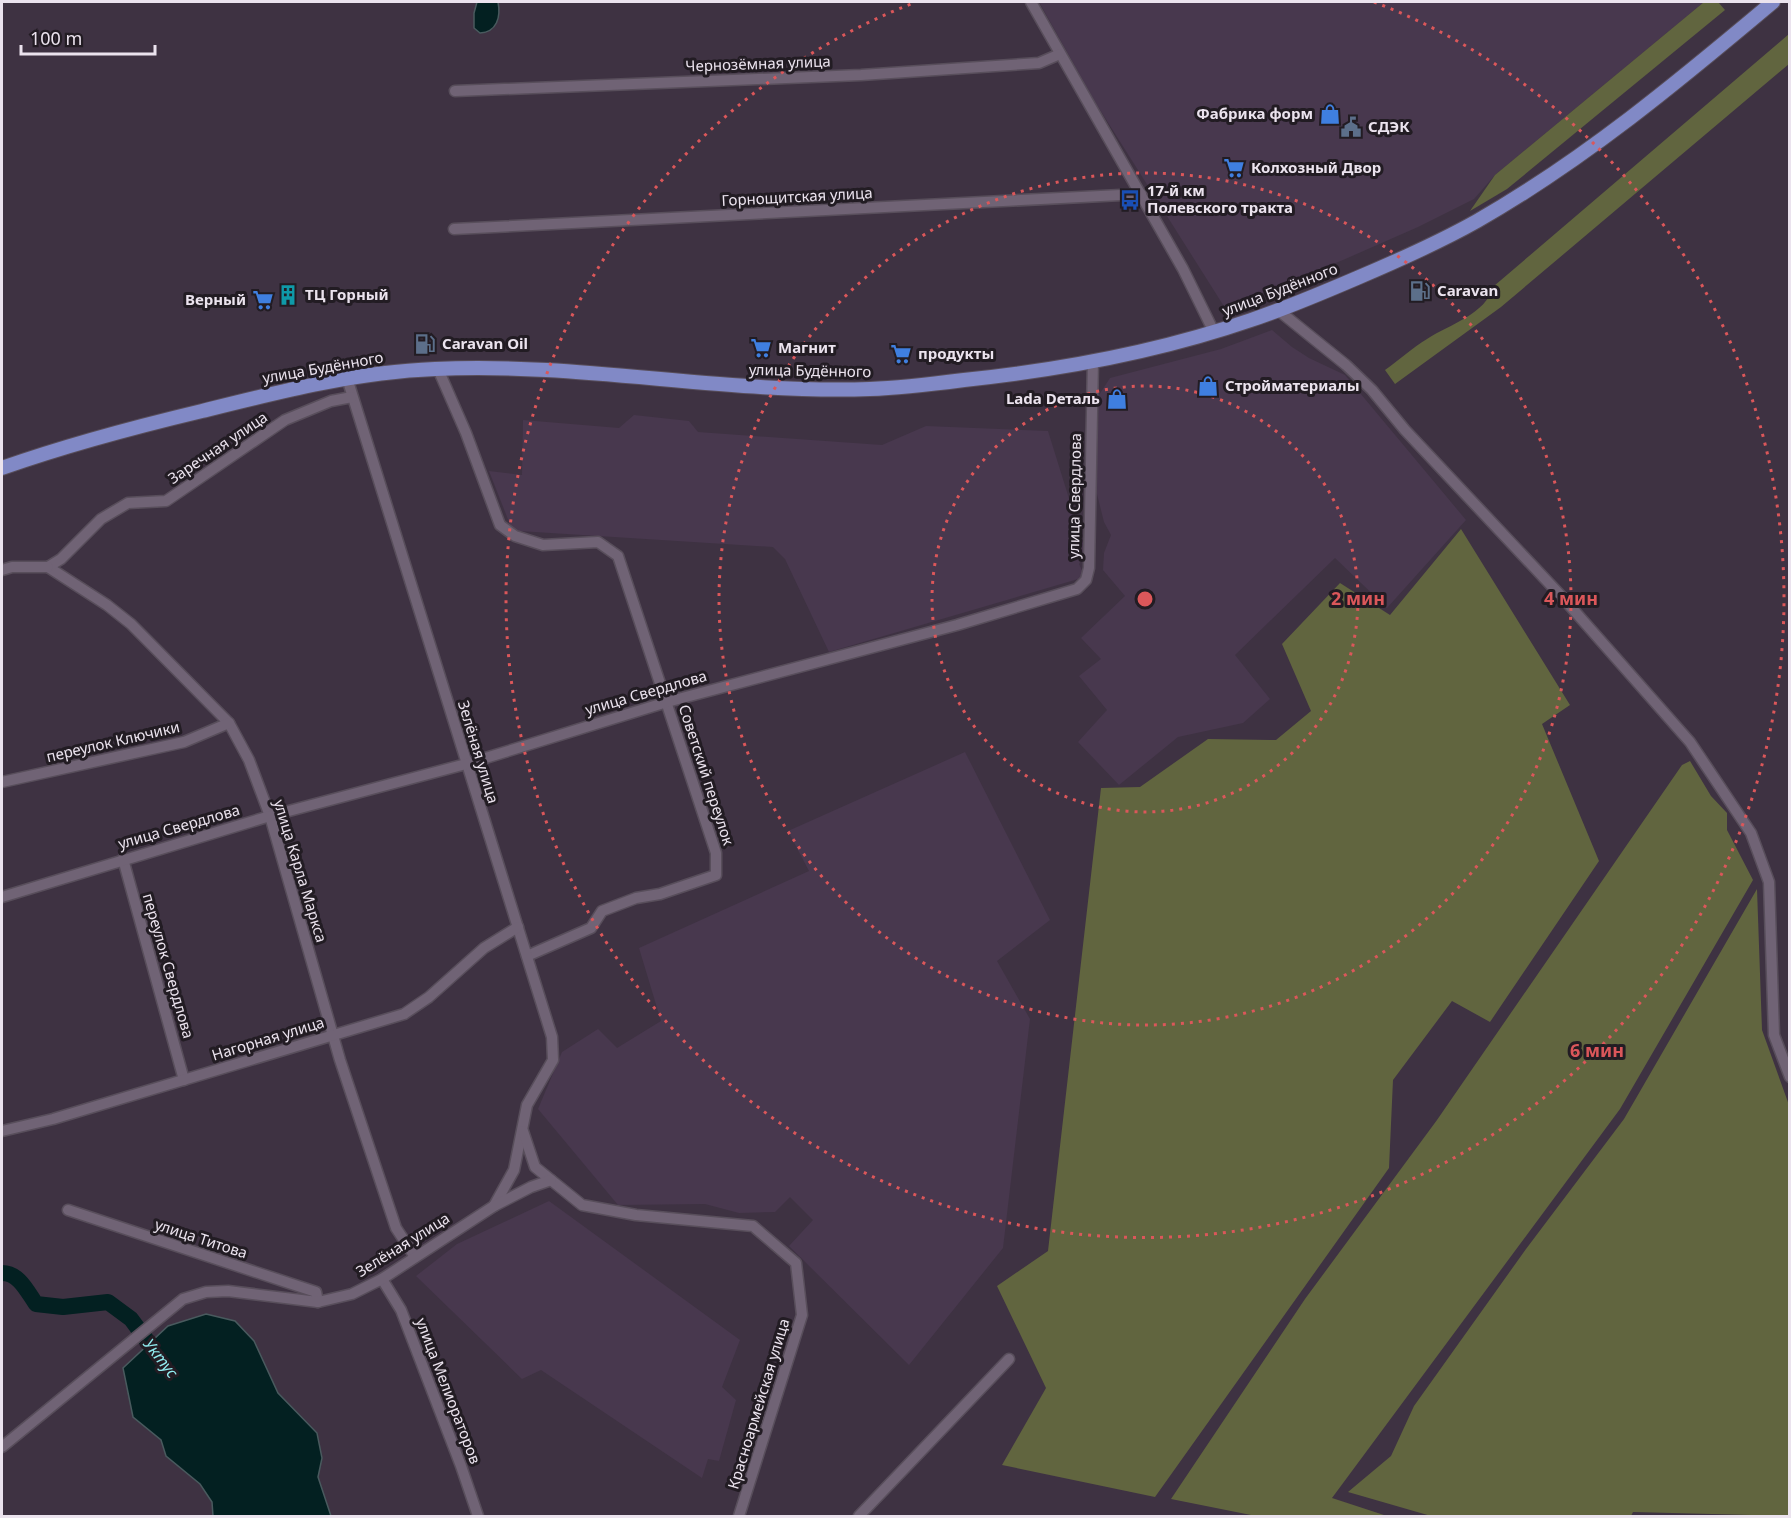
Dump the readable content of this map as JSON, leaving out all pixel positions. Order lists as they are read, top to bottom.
{
  "streets": {
    "main road": ["улица Будённого"],
    "street": [
      "Чернозёмная улица",
      "Горнощитская улица",
      "Заречная улица",
      "улица Свердлова",
      "переулок Ключики",
      "Зелёная улица",
      "Советский переулок",
      "улица Карла Маркса",
      "переулок Свердлова",
      "Нагорная улица",
      "улица Титова",
      "улица Мелиораторов",
      "Красноармейская улица"
    ]
  },
  "crossings": [
    ["улица Будённого", "улица Свердлова"],
    ["улица Будённого", "Зелёная улица"],
    ["улица Будённого", "Советский переулок"],
    ["Заречная улица", "Зелёная улица"],
    ["Заречная улица", "улица Карла Маркса"],
    ["улица Свердлова", "Зелёная улица"],
    ["улица Свердлова", "Советский переулок"],
    ["улица Свердлова", "улица Карла Маркса"],
    ["улица Свердлова", "переулок Свердлова"],
    ["переулок Ключики", "улица Карла Маркса"],
    ["Зелёная улица", "Советский переулок"],
    ["Зелёная улица", "улица Карла Маркса"],
    ["Зелёная улица", "Нагорная улица"],
    ["Зелёная улица", "улица Титова"],
    ["Зелёная улица", "улица Мелиораторов"],
    ["Зелёная улица", "Красноармейская улица"],
    ["улица Карла Маркса", "Нагорная улица"],
    ["переулок Свердлова", "Нагорная улица"]
  ],
  "water": ["Уктус"],
  "places": {
    "shop": ["Фабрика форм", "Стройматериалы", "Lada Dеталь"],
    "public building": ["СДЭК"],
    "supermarket": [
      "Колхозный Двор",
      "Верный",
      "Магнит",
      "продукты"
    ],
    "bus stop": ["17-й км Полевского тракта"],
    "fuel station": ["Caravan", "Caravan Oil"],
    "building": ["ТЦ Горный"]
  },
  "scale_bar": "100 m",
  "rings": ["2 мин", "4 мин", "6 мин"]
}
